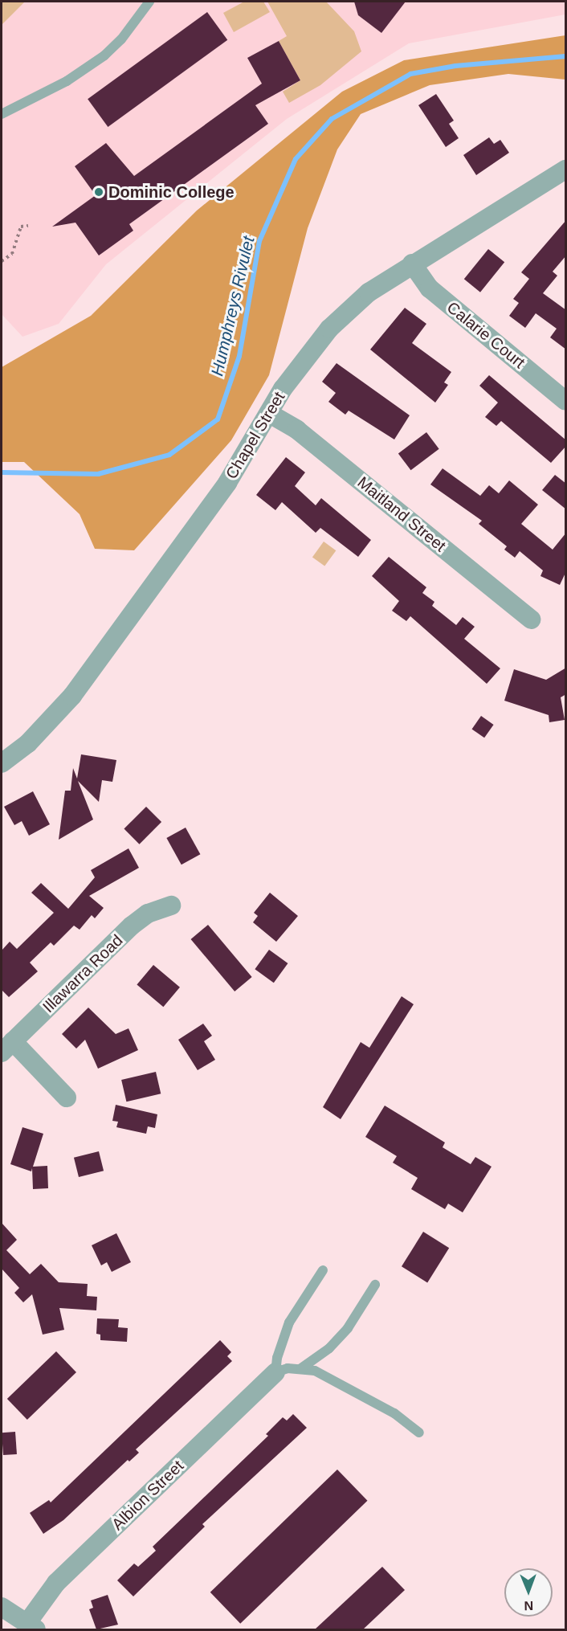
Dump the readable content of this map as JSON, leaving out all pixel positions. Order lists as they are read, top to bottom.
{
  "streets": {
    "street": [
      "Calarie Court",
      "Chapel Street",
      "Maitland Street",
      "Illawarra Road",
      "Albion Street"
    ]
  },
  "crossings": [
    ["Calarie Court", "Chapel Street"],
    ["Chapel Street", "Maitland Street"]
  ],
  "water": ["Humphreys Rivulet"],
  "places": ["Dominic College"],
  "north": "bottom"
}
